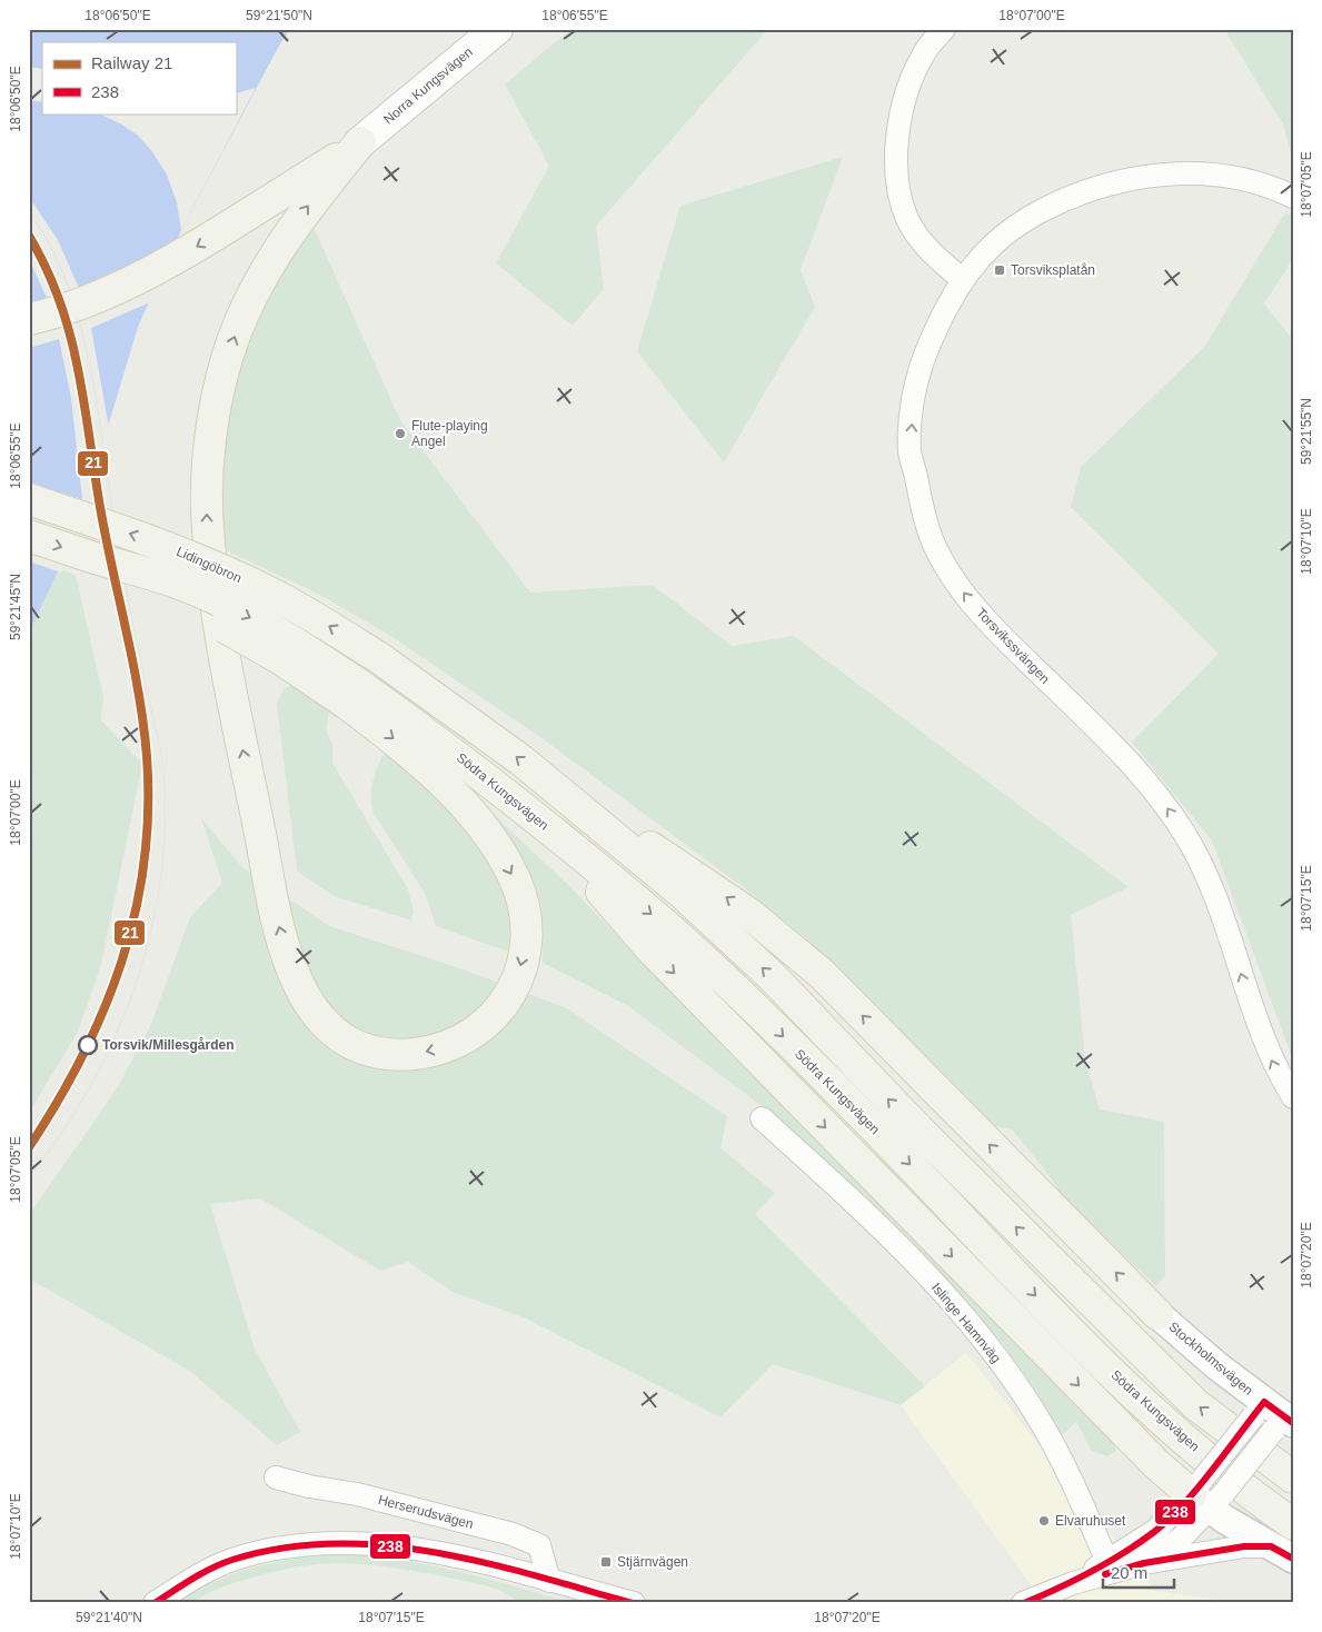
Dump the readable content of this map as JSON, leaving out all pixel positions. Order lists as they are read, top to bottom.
{
  "streets": {
    "main road": ["Norra Kungsvägen", "Lidingöbron", "Södra Kungsvägen"],
    "street": [
      "Torsvikssvängen",
      "Islinge Hamnväg",
      "Stockholmsvägen",
      "Herserudsvägen"
    ]
  },
  "one_way": ["Torsvikssvängen"],
  "places": {
    "transit": ["Torsviksplatån", "Stjärnvägen"],
    "other": ["Flute-playing Angel", "Torsvik/Millesgården", "Elvaruhuset"]
  },
  "lines": ["rail line 21", "transit line 238"],
  "legend": ["Railway 21", "238"],
  "scale_bar": "20 m",
  "coordinates": [
    "18°06'50\"E",
    "59°21'50\"N",
    "18°06'55\"E",
    "18°07'00\"E",
    "18°07'05\"E",
    "59°21'55\"N",
    "18°07'10\"E",
    "59°21'45\"N",
    "18°07'15\"E",
    "18°07'20\"E",
    "59°21'40\"N"
  ]
}
